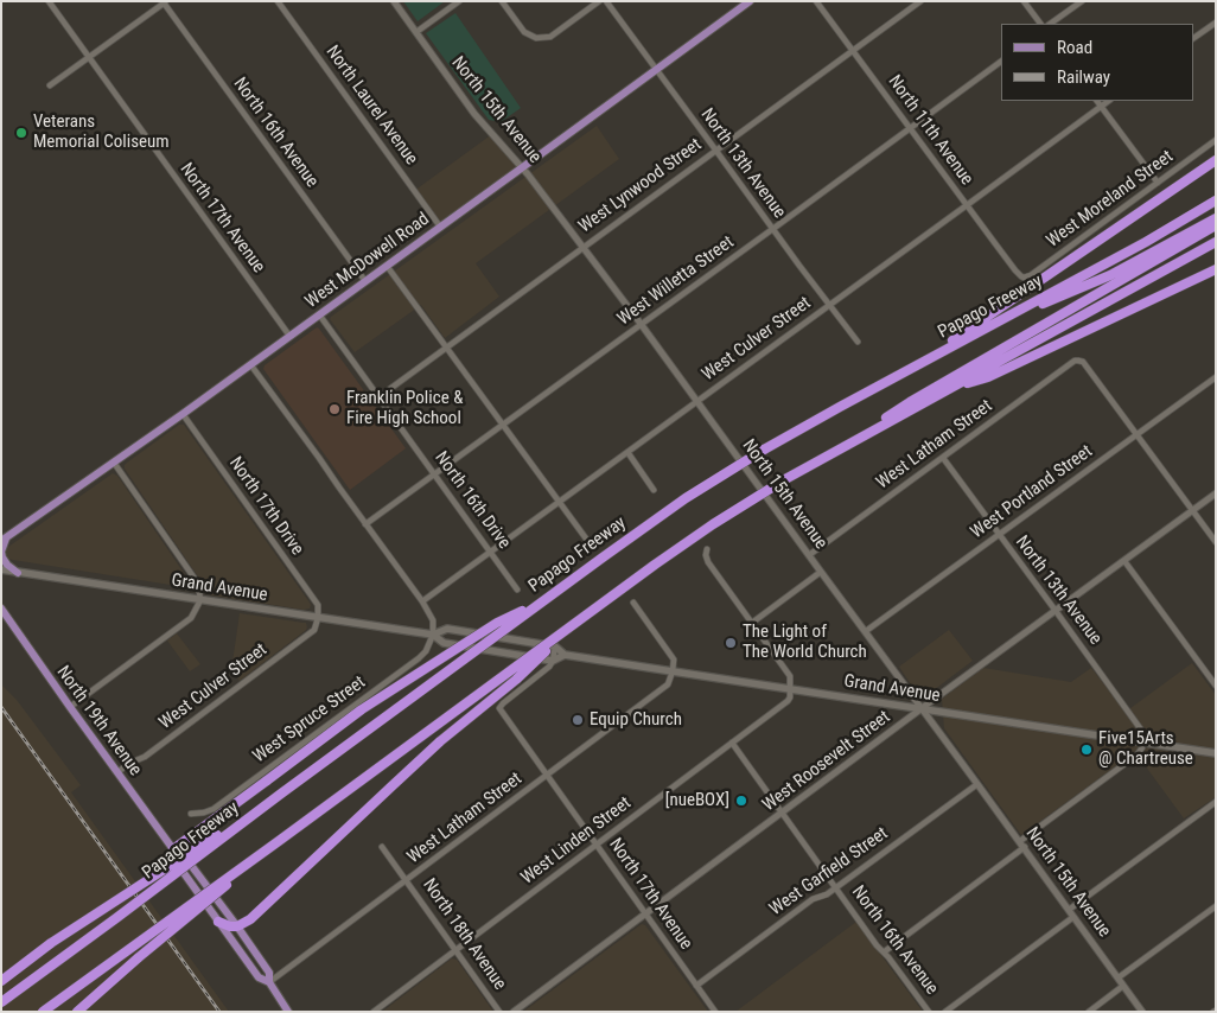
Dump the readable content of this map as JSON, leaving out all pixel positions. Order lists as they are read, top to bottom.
{
  "streets": {
    "highway": ["Papago Freeway"],
    "main road": ["West McDowell Road", "Grand Avenue", "North 19th Avenue"],
    "street": [
      "North Laurel Avenue",
      "North 15th Avenue",
      "North 11th Avenue",
      "North 16th Avenue",
      "North 13th Avenue",
      "West Lynwood Street",
      "West Moreland Street",
      "North 17th Avenue",
      "West Willetta Street",
      "West Culver Street",
      "West Latham Street",
      "West Portland Street",
      "North 16th Drive",
      "North 17th Drive",
      "West Spruce Street",
      "West Roosevelt Street",
      "West Linden Street",
      "West Garfield Street",
      "North 18th Avenue"
    ]
  },
  "crossings": [
    ["North Laurel Avenue", "West McDowell Road"],
    ["North 15th Avenue", "West Lynwood Street"],
    ["North 15th Avenue", "West McDowell Road"],
    ["North 15th Avenue", "West Willetta Street"],
    ["North 15th Avenue", "West Culver Street"],
    ["North 15th Avenue", "West Latham Street"],
    ["North 15th Avenue", "West Portland Street"],
    ["North 15th Avenue", "Grand Avenue"],
    ["North 15th Avenue", "West Roosevelt Street"],
    ["North 15th Avenue", "West Garfield Street"],
    ["North 11th Avenue", "West Lynwood Street"],
    ["North 11th Avenue", "West Moreland Street"],
    ["North 11th Avenue", "West Willetta Street"],
    ["North 11th Avenue", "West Culver Street"],
    ["North 16th Avenue", "West McDowell Road"],
    ["North 16th Avenue", "West Roosevelt Street"],
    ["North 16th Avenue", "West Linden Street"],
    ["North 16th Avenue", "West Garfield Street"],
    ["North 13th Avenue", "West Lynwood Street"],
    ["North 13th Avenue", "West McDowell Road"],
    ["North 13th Avenue", "West Willetta Street"],
    ["North 13th Avenue", "West Culver Street"],
    ["North 13th Avenue", "West Latham Street"],
    ["North 13th Avenue", "West Portland Street"],
    ["North 13th Avenue", "Grand Avenue"],
    ["North 13th Avenue", "West Roosevelt Street"],
    ["West Lynwood Street", "North 16th Drive"],
    ["North 17th Avenue", "West McDowell Road"],
    ["North 17th Avenue", "West Latham Street"],
    ["North 17th Avenue", "Grand Avenue"],
    ["North 17th Avenue", "West Roosevelt Street"],
    ["North 17th Avenue", "West Linden Street"],
    ["North 17th Avenue", "West Garfield Street"],
    ["West McDowell Road", "North 16th Drive"],
    ["West McDowell Road", "North 17th Drive"],
    ["West Willetta Street", "North 16th Drive"],
    ["West Culver Street", "North 16th Drive"],
    ["West Culver Street", "North 17th Drive"],
    ["West Culver Street", "Grand Avenue"],
    ["West Culver Street", "North 19th Avenue"],
    ["West Latham Street", "West Portland Street"],
    ["West Latham Street", "Grand Avenue"],
    ["West Latham Street", "North 19th Avenue"],
    ["West Latham Street", "North 18th Avenue"],
    ["North 17th Drive", "Grand Avenue"],
    ["Grand Avenue", "West Spruce Street"],
    ["Grand Avenue", "West Roosevelt Street"],
    ["Grand Avenue", "West Linden Street"],
    ["West Linden Street", "North 18th Avenue"]
  ],
  "places": [
    "Veterans Memorial Coliseum",
    "Franklin Police & Fire High School",
    "The Light of The World Church",
    "Equip Church",
    "Five15Arts @ Chartreuse",
    "[nueBOX]"
  ],
  "legend": ["Road", "Railway"]
}
